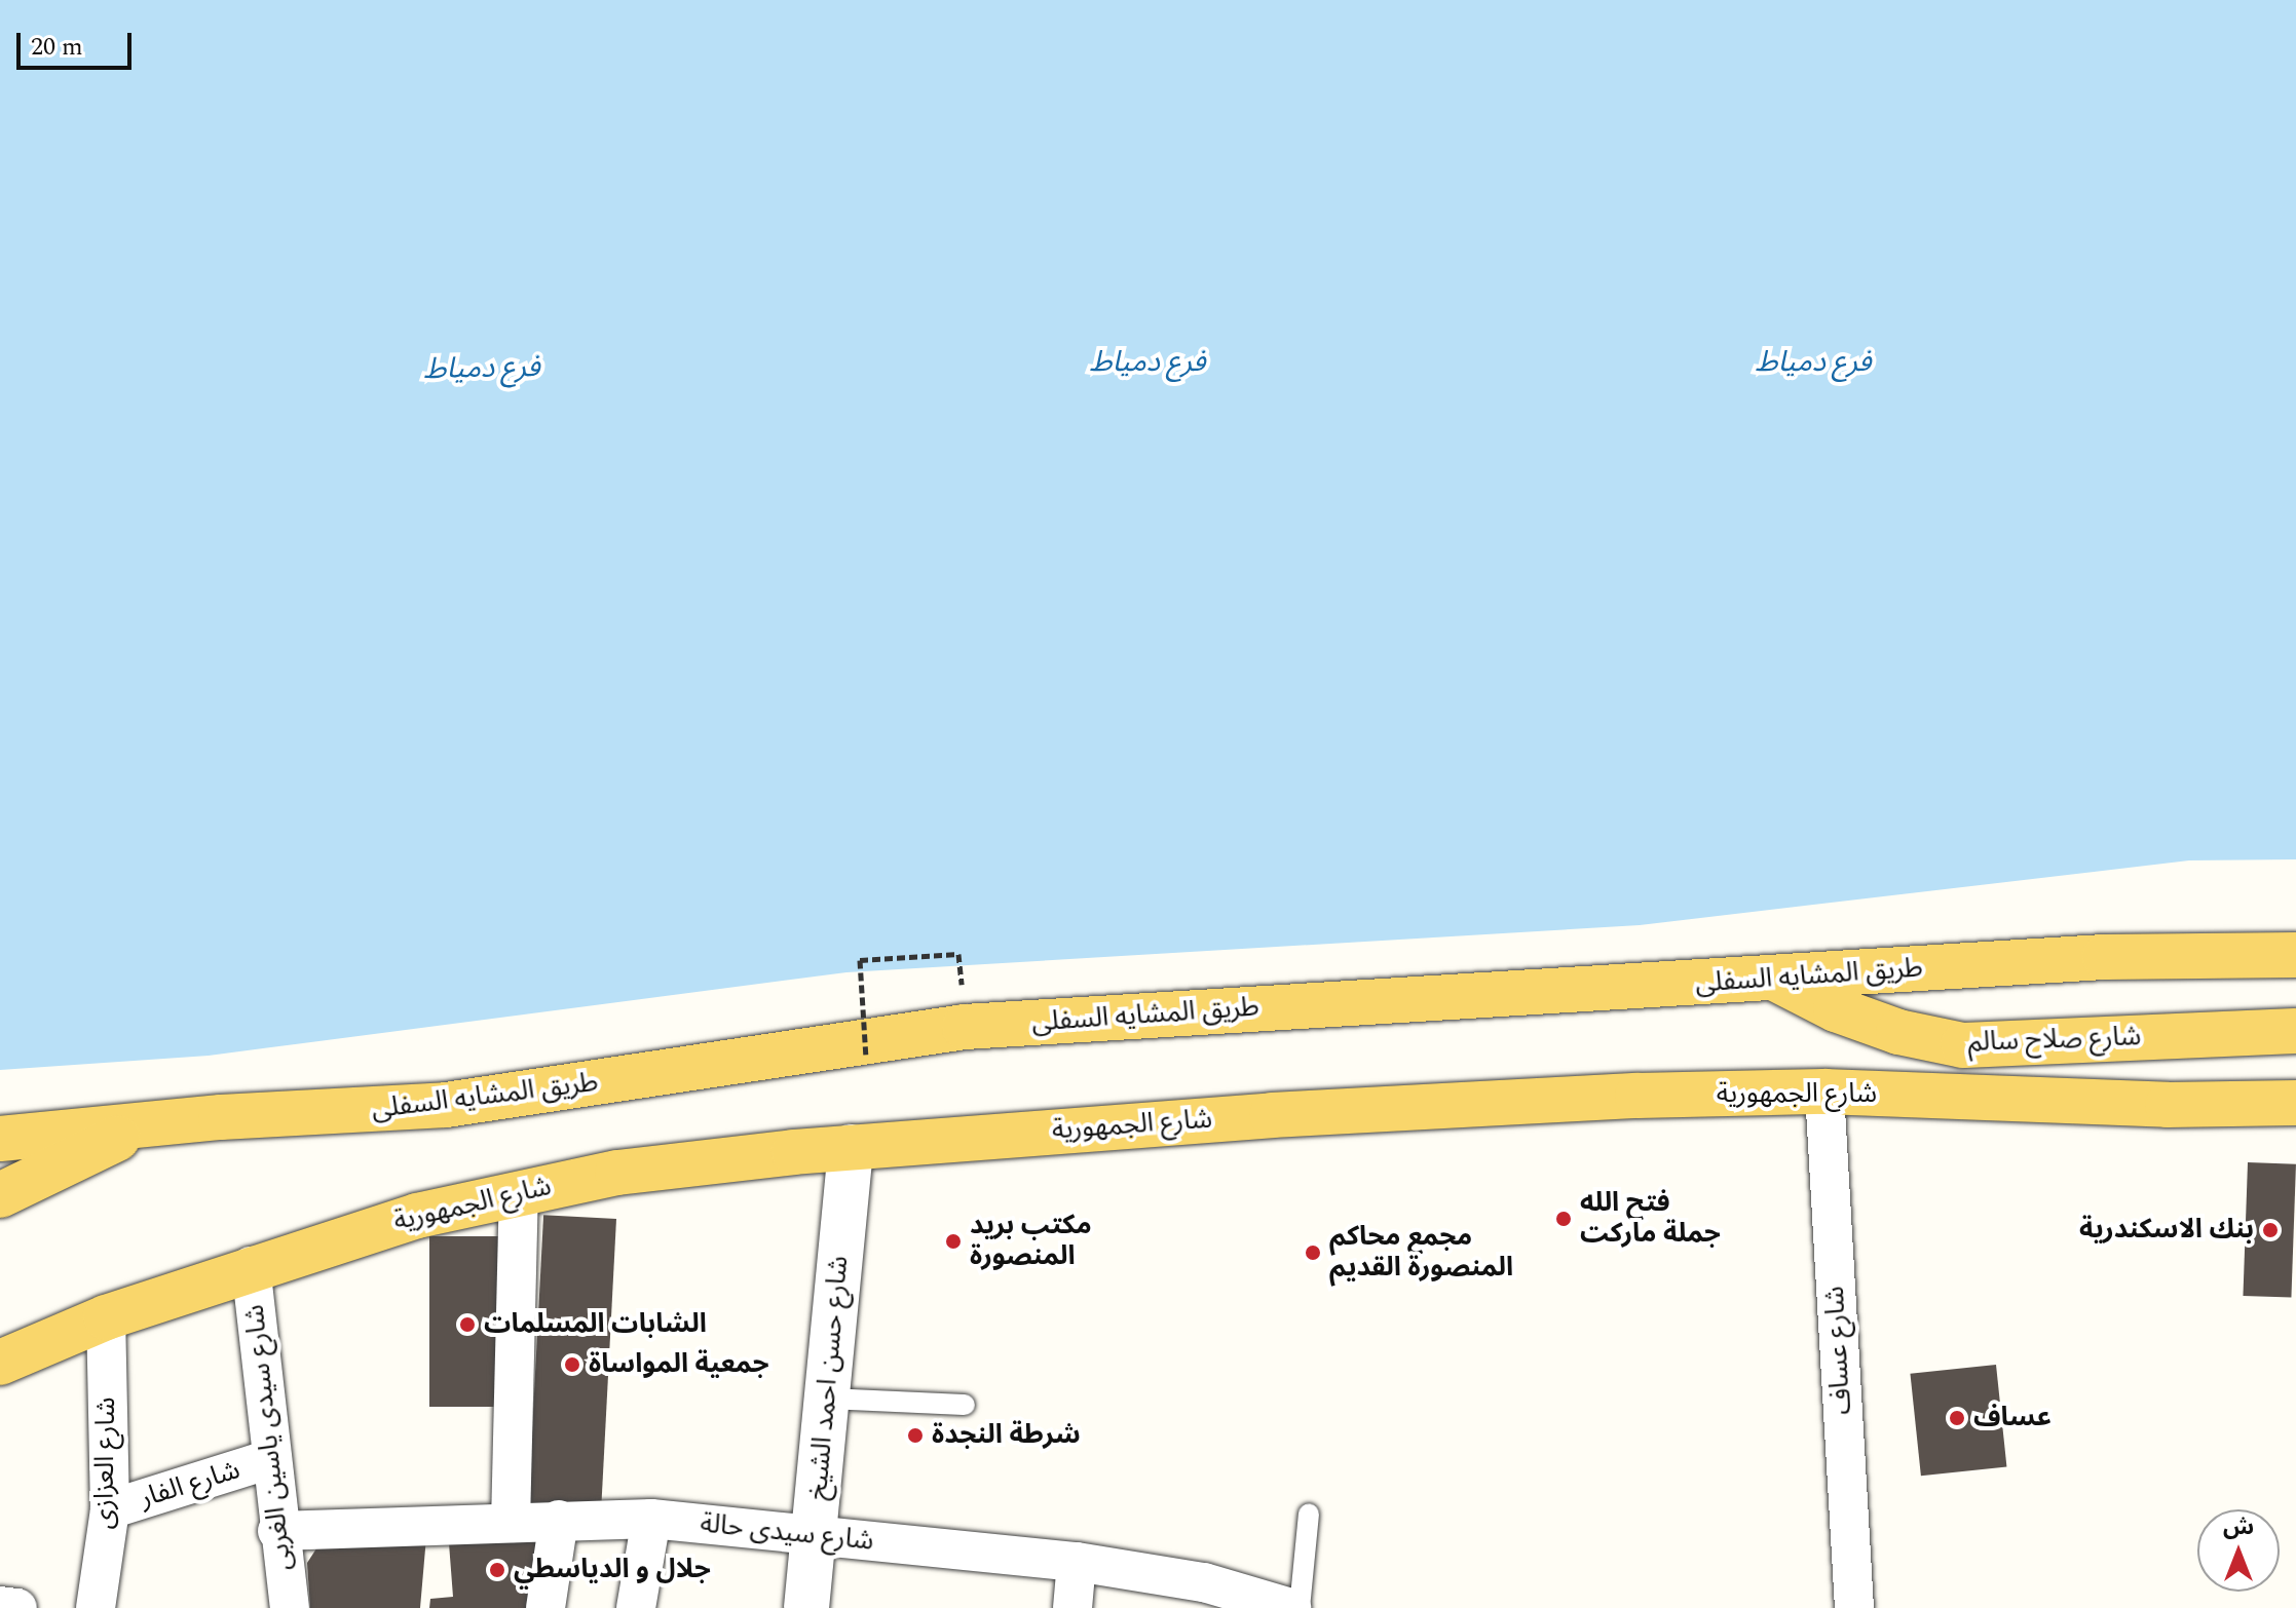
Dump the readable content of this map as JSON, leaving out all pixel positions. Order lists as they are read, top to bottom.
{
  "streets": {
    "main road": ["طريق المشايه السفلى", "شارع صلاح سالم", "شارع الجمهورية"],
    "street": [
      "شارع عساف",
      "شارع حسن احمد الشيخ",
      "شارع سيدى ياسين الغربى",
      "شارع العزازى",
      "شارع الفار",
      "شارع سيدى حالة"
    ]
  },
  "crossings": [
    ["طريق المشايه السفلى", "شارع صلاح سالم"],
    ["شارع الجمهورية", "شارع عساف"],
    ["شارع الجمهورية", "شارع حسن احمد الشيخ"],
    ["شارع الجمهورية", "شارع سيدى ياسين الغربى"],
    ["شارع الجمهورية", "شارع العزازى"],
    ["شارع حسن احمد الشيخ", "شارع سيدى حالة"],
    ["شارع سيدى ياسين الغربى", "شارع الفار"],
    ["شارع سيدى ياسين الغربى", "شارع سيدى حالة"],
    ["شارع العزازى", "شارع الفار"]
  ],
  "water": ["فرع دمياط"],
  "places": [
    "فتح الله جملة ماركت",
    "بنك الاسكندرية",
    "مكتب بريد المنصورة",
    "مجمع محاكم المنصورة القديم",
    "الشابات المسلمات",
    "جمعية المواساة",
    "عساف",
    "شرطة النجدة",
    "جلال و الدياسطي"
  ],
  "scale_bar": "20 m",
  "north": "top"
}
